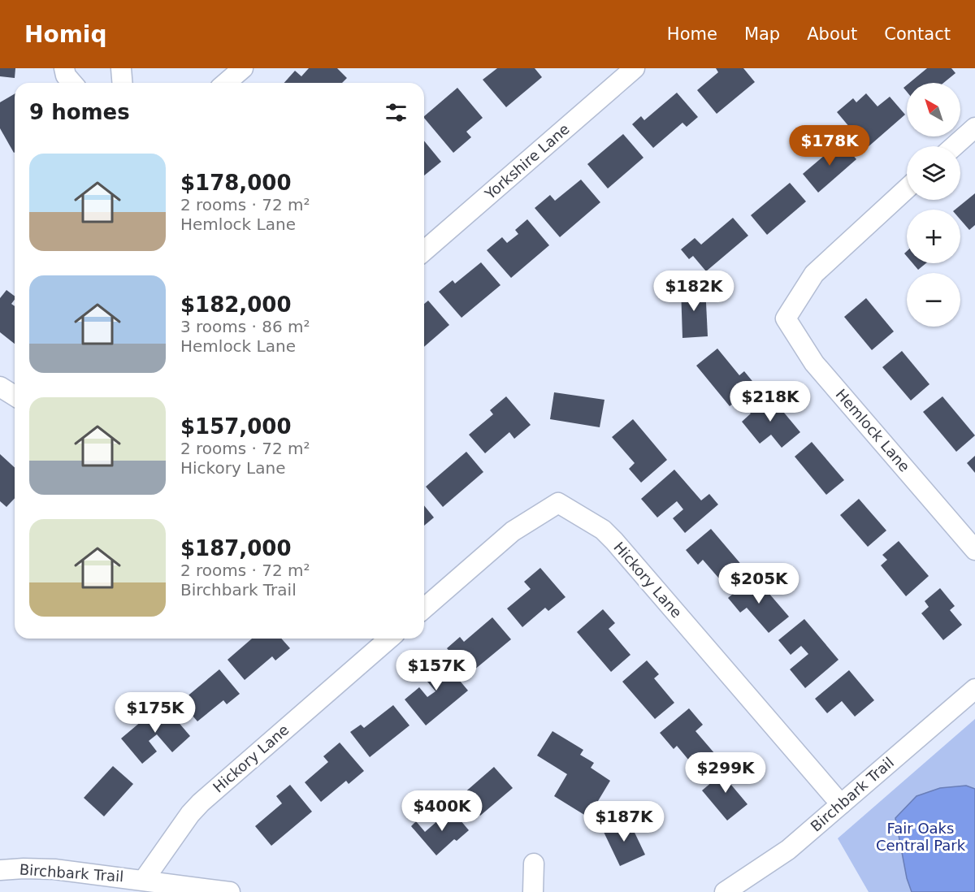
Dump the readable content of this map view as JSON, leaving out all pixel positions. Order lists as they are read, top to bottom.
{
  "streets": {
    "street": [
      "Yorkshire Lane",
      "Hemlock Lane",
      "Hickory Lane",
      "Birchbark Trail"
    ]
  },
  "crossings": [
    ["Hickory Lane", "Birchbark Trail"]
  ],
  "parks": ["Fair Oaks Central Park"],
  "north": "top left",
  "page": {
    "header": "Homiq",
    "nav": [
      "Home",
      "Map",
      "About",
      "Contact"
    ],
    "map_buttons": ["+", "−"],
    "heading": "9 homes",
    "price": [
      "$178K",
      "$182K",
      "$218K",
      "$205K",
      "$157K",
      "$175K",
      "$299K",
      "$400K",
      "$187K"
    ],
    "list": [
      {
        "name": "$178,000",
        "note": "2 rooms · 72 m² · Hemlock Lane"
      },
      {
        "name": "$182,000",
        "note": "3 rooms · 86 m² · Hemlock Lane"
      },
      {
        "name": "$157,000",
        "note": "2 rooms · 72 m² · Hickory Lane"
      },
      {
        "name": "$187,000",
        "note": "2 rooms · 72 m² · Birchbark Trail"
      }
    ]
  }
}
